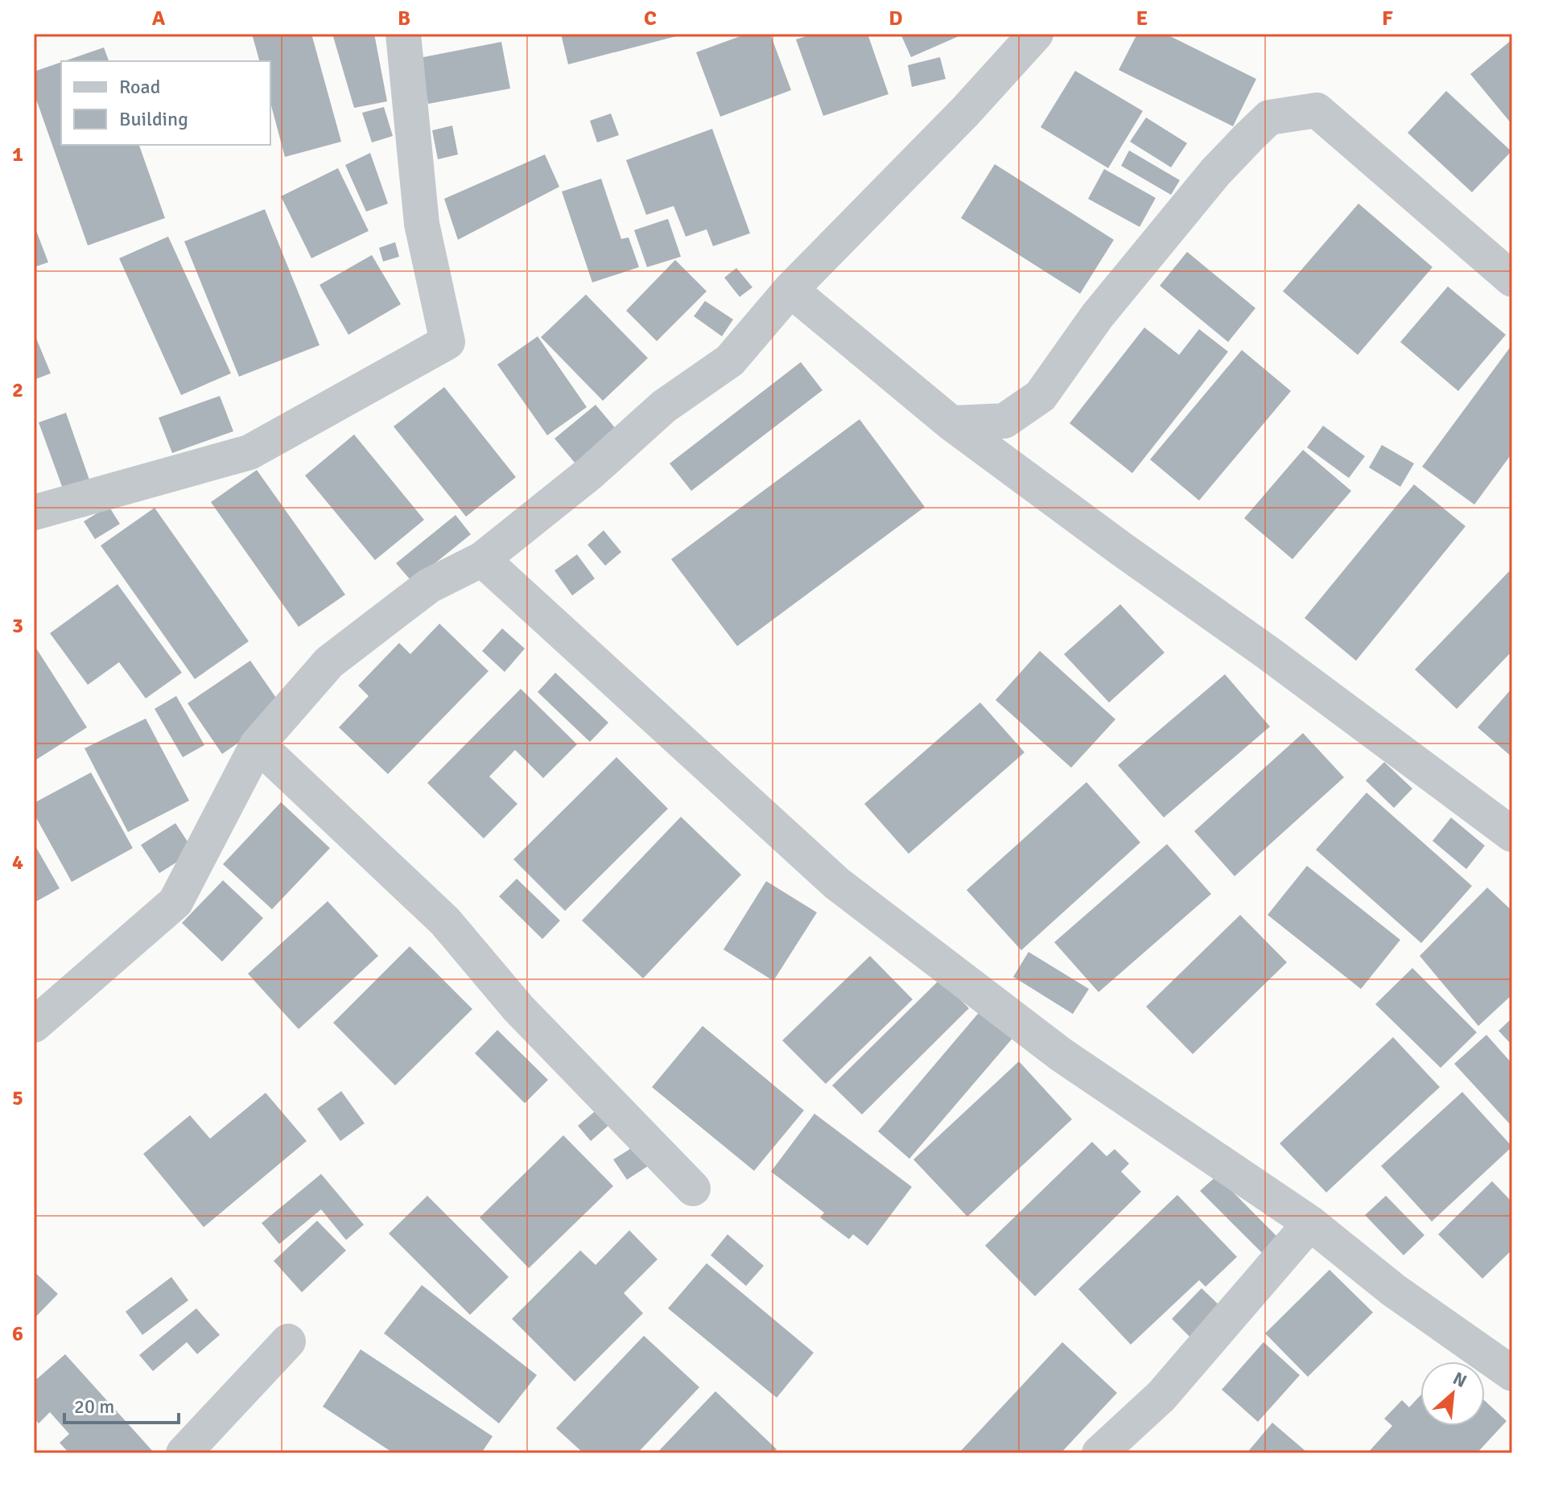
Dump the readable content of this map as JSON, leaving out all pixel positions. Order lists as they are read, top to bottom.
{
  "legend": ["Road", "Building"],
  "scale_bar": "20 m",
  "north": "top right",
  "grid": {
    "columns": [
      "A",
      "B",
      "C",
      "D",
      "E",
      "F"
    ],
    "rows": [
      "1",
      "2",
      "3",
      "4",
      "5",
      "6"
    ]
  }
}
